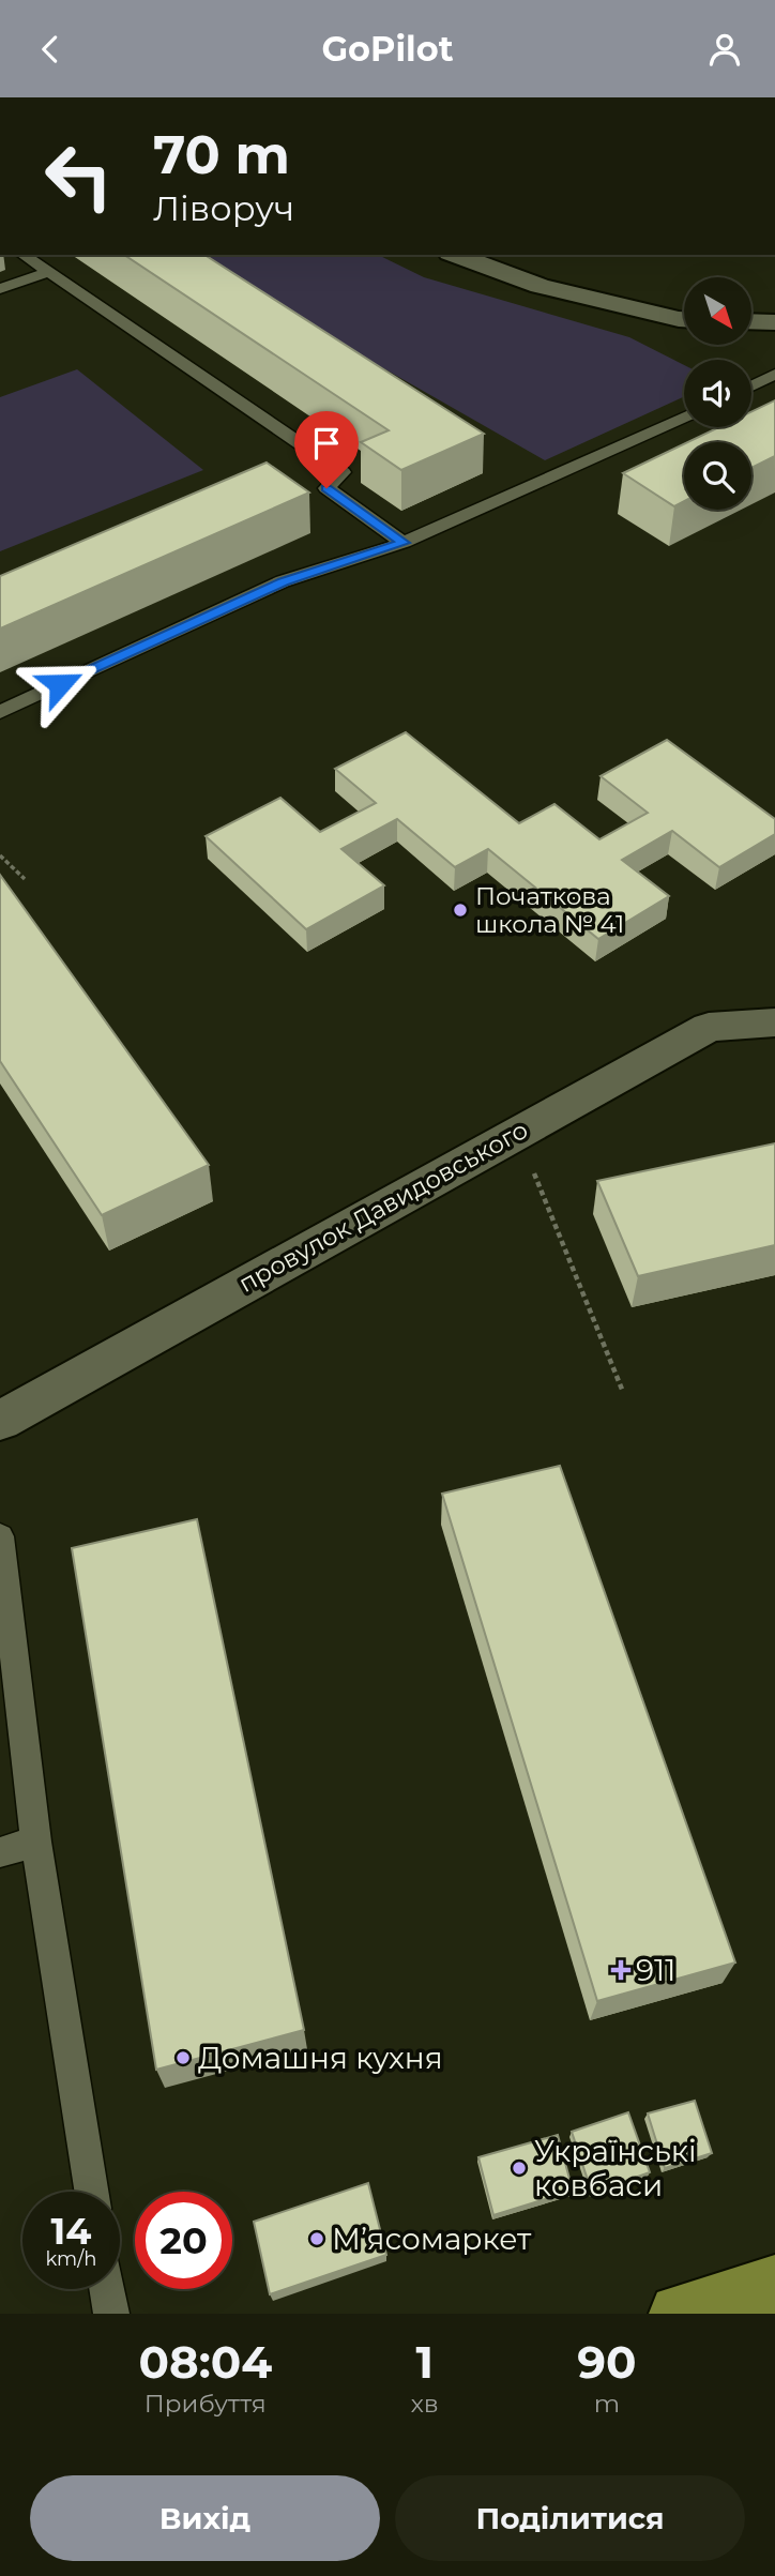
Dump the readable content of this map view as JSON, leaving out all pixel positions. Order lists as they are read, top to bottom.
{
  "streets": {
    "street": ["провулок Давидовського"]
  },
  "places": {
    "other": [
      "Початкова школа № 41",
      "Домашня кухня",
      "Українські ковбаси",
      "Мʼясомаркет"
    ],
    "health": ["911"]
  },
  "north": "bottom right",
  "page": {
    "header": "GoPilot",
    "turn": ["70 m", "Ліворуч"],
    "speed": "14 km/h",
    "limit": "20",
    "eta": [
      "08:04",
      "Прибуття",
      "1",
      "хв",
      "90",
      "m"
    ],
    "buttons": ["Вихід", "Поділитися"]
  }
}
